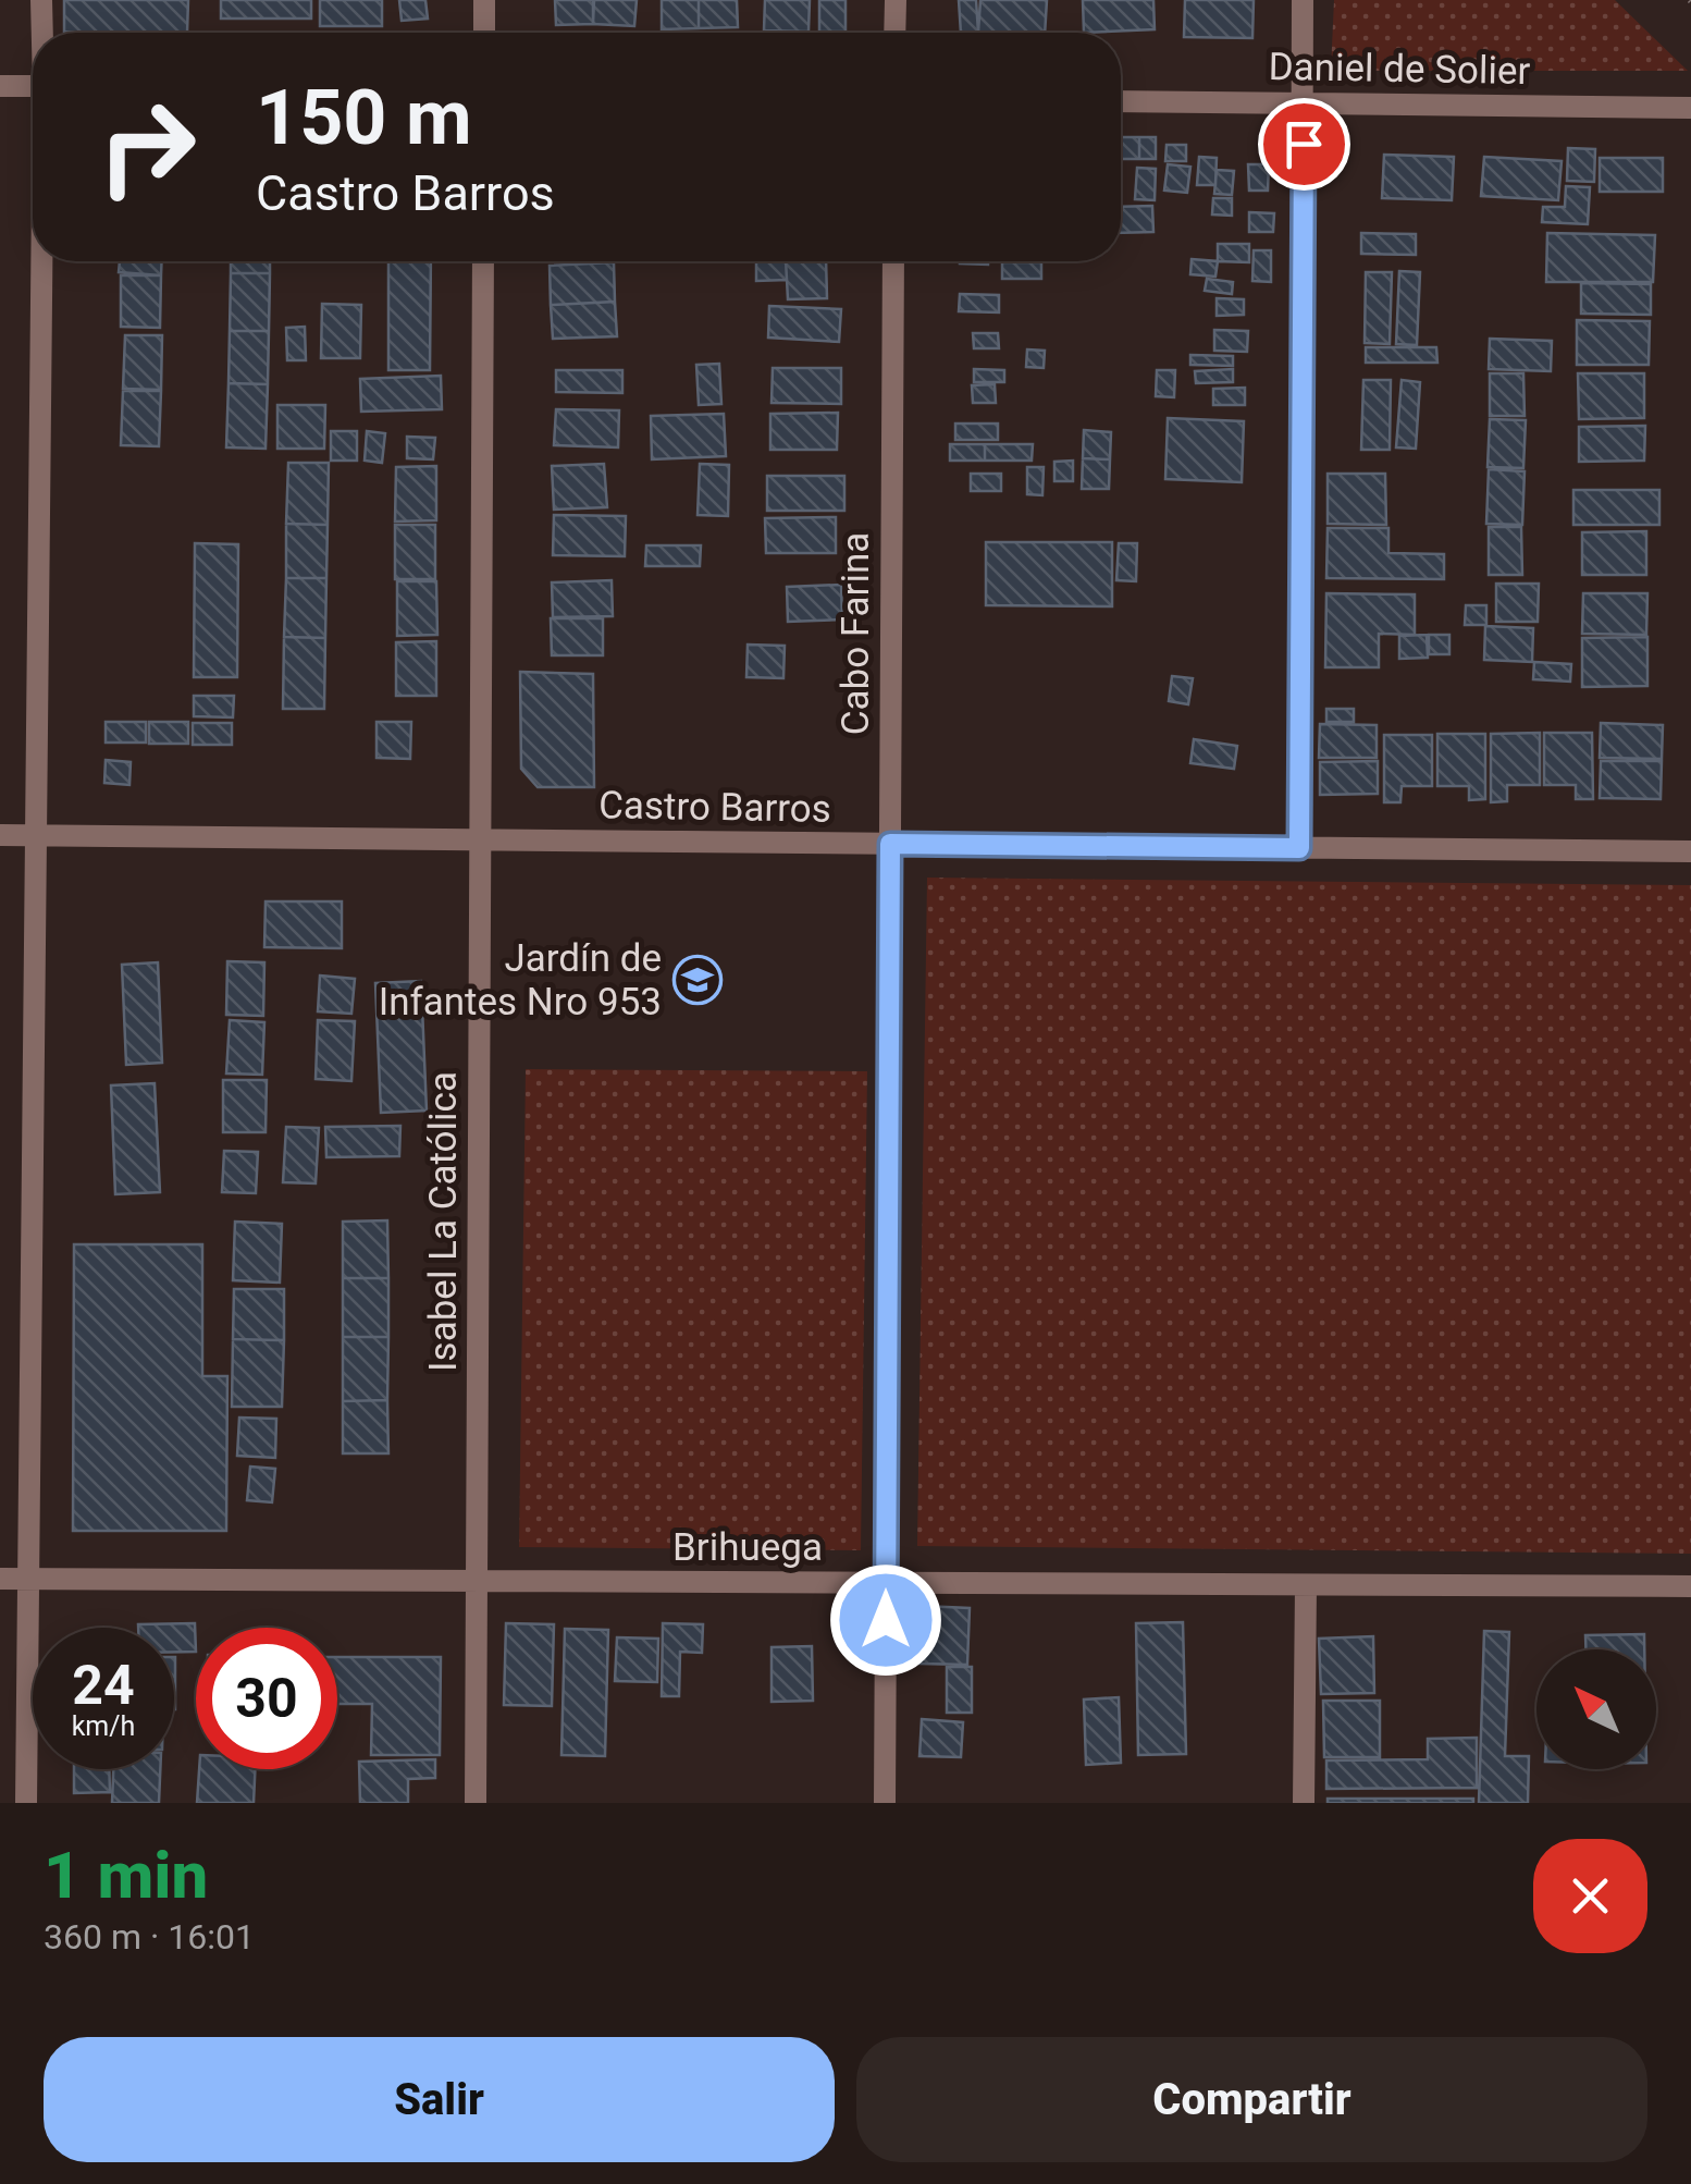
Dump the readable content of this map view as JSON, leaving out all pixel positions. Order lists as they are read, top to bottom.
{
  "streets": {
    "street": [
      "Daniel de Solier",
      "Cabo Farina",
      "Castro Barros",
      "Isabel La Católica",
      "Brihuega"
    ]
  },
  "crossings": [
    ["Cabo Farina", "Castro Barros"],
    ["Cabo Farina", "Brihuega"],
    ["Castro Barros", "Isabel La Católica"],
    ["Isabel La Católica", "Brihuega"]
  ],
  "places": {
    "school or university": ["Jardín de Infantes Nro 953"]
  },
  "north": "top left",
  "page": {
    "turn": ["150 m", "Castro Barros"],
    "speed": "24 km/h",
    "limit": "30",
    "heading": ["1 min", "360 m · 16:01"],
    "buttons": ["Salir", "Compartir"]
  }
}
